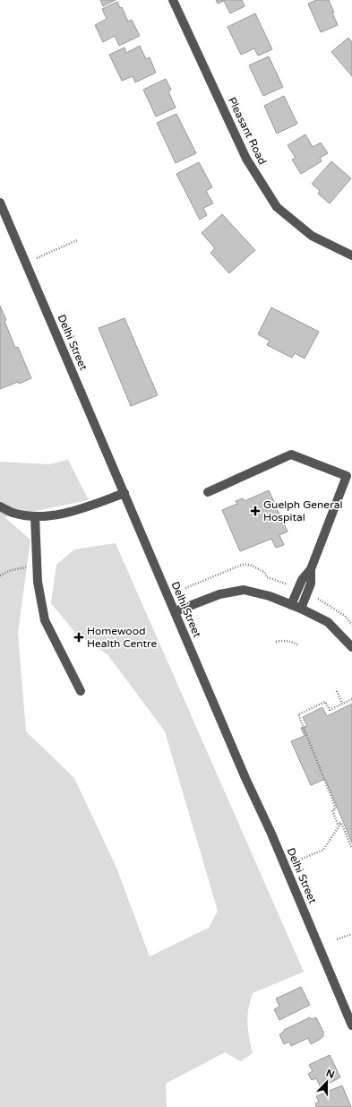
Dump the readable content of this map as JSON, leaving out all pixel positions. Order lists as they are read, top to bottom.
{
  "streets": {
    "street": ["Pleasant Road", "Delhi Street"]
  },
  "places": {
    "health": ["Guelph General Hospital", "Homewood Health Centre"]
  },
  "north": "top"
}
